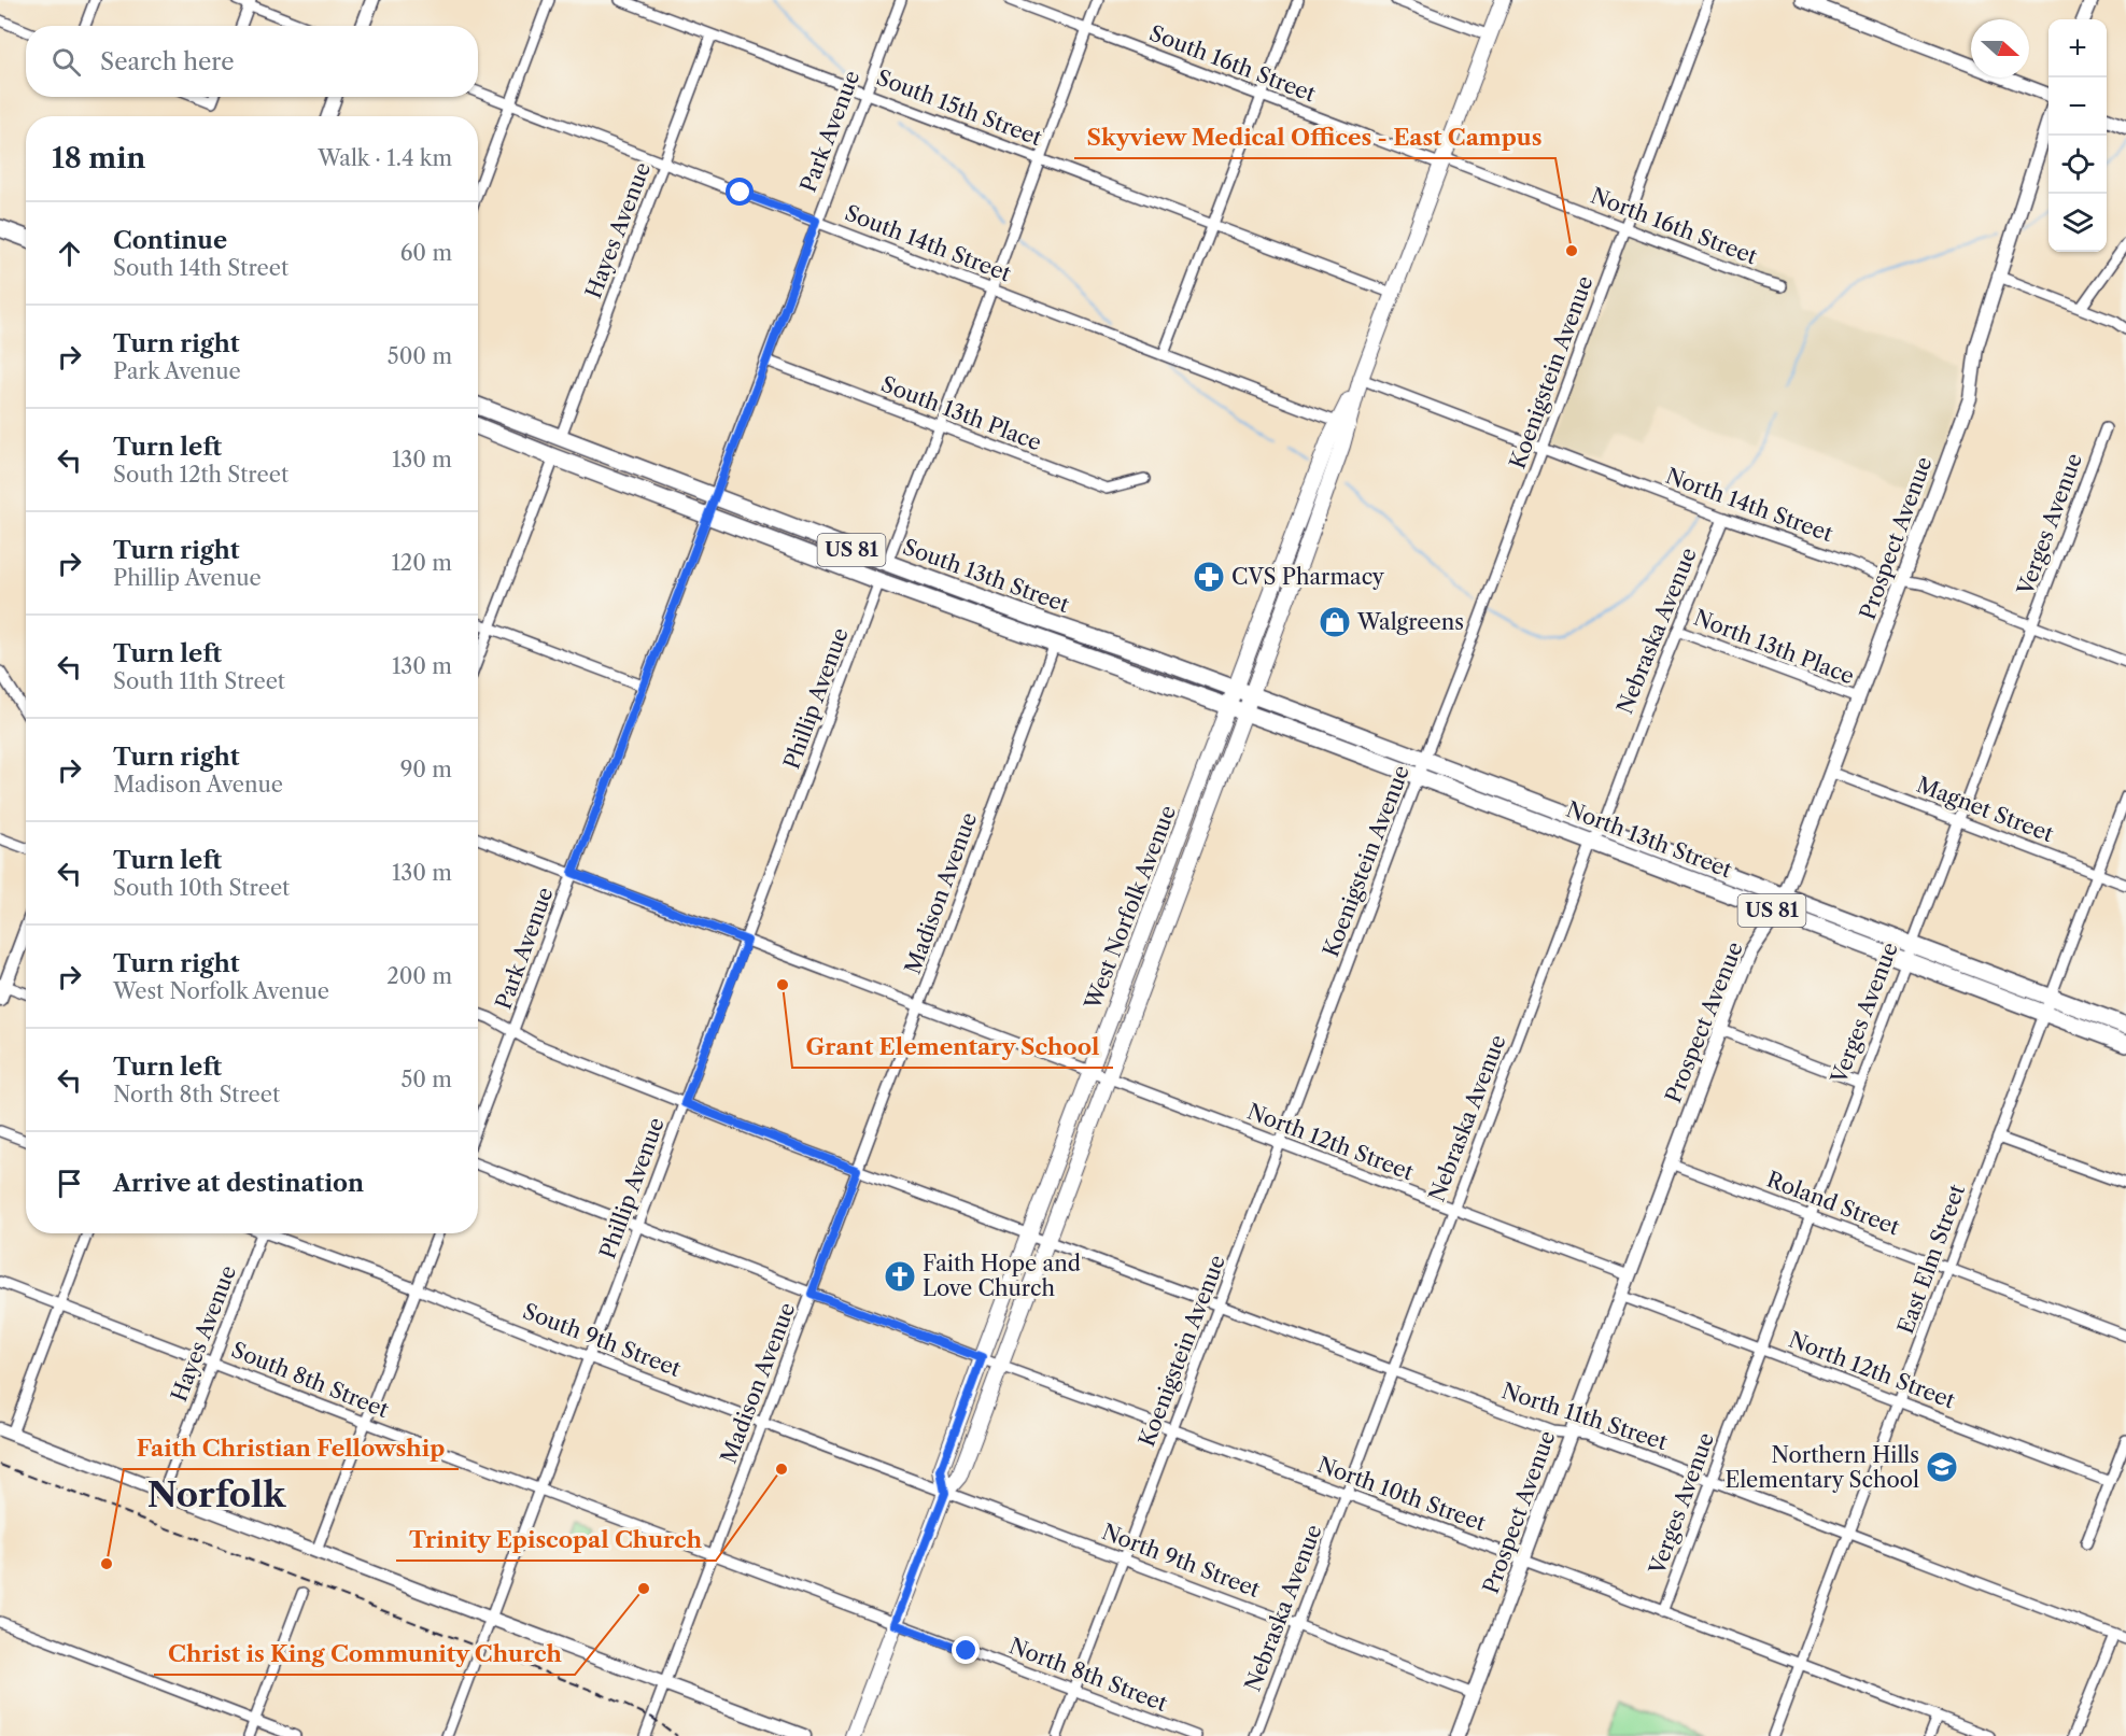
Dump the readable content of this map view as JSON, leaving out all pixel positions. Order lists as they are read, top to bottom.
{
  "streets": {
    "highway": ["US 81", "South 13th Street", "North 13th Street"],
    "main road": ["West Norfolk Avenue"],
    "street": [
      "South 16th Street",
      "South 15th Street",
      "Park Avenue",
      "North 16th Street",
      "Hayes Avenue",
      "South 14th Street",
      "Koenigstein Avenue",
      "South 13th Place",
      "North 14th Street",
      "Verges Avenue",
      "Prospect Avenue",
      "Nebraska Avenue",
      "North 13th Place",
      "Phillip Avenue",
      "Magnet Street",
      "Madison Avenue",
      "North 12th Street",
      "Roland Street",
      "East Elm Street",
      "South 9th Street",
      "South 8th Street",
      "North 11th Street",
      "North 10th Street",
      "North 9th Street",
      "North 8th Street"
    ]
  },
  "crossings": [
    ["South 16th Street", "North 16th Street"],
    ["South 16th Street", "West Norfolk Avenue"],
    ["South 15th Street", "Park Avenue"],
    ["South 15th Street", "Hayes Avenue"],
    ["South 15th Street", "West Norfolk Avenue"],
    ["Park Avenue", "South 14th Street"],
    ["Park Avenue", "South 13th Place"],
    ["Park Avenue", "South 13th Street"],
    ["Park Avenue", "North 12th Street"],
    ["Park Avenue", "North 11th Street"],
    ["North 16th Street", "Koenigstein Avenue"],
    ["North 16th Street", "West Norfolk Avenue"],
    ["Hayes Avenue", "South 14th Street"],
    ["Hayes Avenue", "South 13th Street"],
    ["Hayes Avenue", "South 8th Street"],
    ["South 14th Street", "West Norfolk Avenue"],
    ["Koenigstein Avenue", "North 14th Street"],
    ["Koenigstein Avenue", "North 13th Street"],
    ["Koenigstein Avenue", "North 12th Street"],
    ["Koenigstein Avenue", "North 11th Street"],
    ["Koenigstein Avenue", "North 10th Street"],
    ["Koenigstein Avenue", "North 9th Street"],
    ["Koenigstein Avenue", "North 8th Street"],
    ["North 14th Street", "Verges Avenue"],
    ["North 14th Street", "Prospect Avenue"],
    ["North 14th Street", "Nebraska Avenue"],
    ["North 14th Street", "West Norfolk Avenue"],
    ["Verges Avenue", "Magnet Street"],
    ["Verges Avenue", "North 13th Street"],
    ["Verges Avenue", "North 12th Street"],
    ["Verges Avenue", "Roland Street"],
    ["Verges Avenue", "North 11th Street"],
    ["Verges Avenue", "North 10th Street"],
    ["Prospect Avenue", "North 13th Place"],
    ["Prospect Avenue", "Magnet Street"],
    ["Prospect Avenue", "North 13th Street"],
    ["Prospect Avenue", "North 12th Street"],
    ["Prospect Avenue", "Roland Street"],
    ["Prospect Avenue", "North 11th Street"],
    ["Prospect Avenue", "North 10th Street"],
    ["Prospect Avenue", "North 9th Street"],
    ["South 13th Street", "Phillip Avenue"],
    ["South 13th Street", "North 13th Street"],
    ["South 13th Street", "Madison Avenue"],
    ["South 13th Street", "West Norfolk Avenue"],
    ["Nebraska Avenue", "North 13th Place"],
    ["Nebraska Avenue", "North 13th Street"],
    ["Nebraska Avenue", "North 12th Street"],
    ["Nebraska Avenue", "North 11th Street"],
    ["Nebraska Avenue", "North 10th Street"],
    ["Nebraska Avenue", "North 9th Street"],
    ["Phillip Avenue", "North 12th Street"],
    ["Phillip Avenue", "South 9th Street"],
    ["Phillip Avenue", "South 8th Street"],
    ["Phillip Avenue", "North 11th Street"],
    ["Phillip Avenue", "North 10th Street"],
    ["Magnet Street", "East Elm Street"],
    ["North 13th Street", "West Norfolk Avenue"],
    ["North 13th Street", "East Elm Street"],
    ["Madison Avenue", "North 12th Street"],
    ["Madison Avenue", "South 9th Street"],
    ["Madison Avenue", "South 8th Street"],
    ["Madison Avenue", "North 11th Street"],
    ["Madison Avenue", "North 10th Street"],
    ["West Norfolk Avenue", "North 12th Street"],
    ["West Norfolk Avenue", "South 9th Street"],
    ["West Norfolk Avenue", "South 8th Street"],
    ["West Norfolk Avenue", "North 11th Street"],
    ["West Norfolk Avenue", "North 10th Street"],
    ["West Norfolk Avenue", "North 9th Street"],
    ["West Norfolk Avenue", "North 8th Street"],
    ["North 12th Street", "East Elm Street"],
    ["Roland Street", "East Elm Street"],
    ["East Elm Street", "North 11th Street"],
    ["East Elm Street", "North 10th Street"],
    ["South 9th Street", "North 9th Street"],
    ["South 8th Street", "North 8th Street"]
  ],
  "districts": ["Norfolk"],
  "places": {
    "other": [
      "Skyview Medical Offices - East Campus",
      "Grant Elementary School",
      "Trinity Episcopal Church",
      "Faith Christian Fellowship",
      "Christ is King Community Church"
    ],
    "pharmacy": ["CVS Pharmacy"],
    "shop": ["Walgreens"],
    "church": ["Faith Hope and Love Church"],
    "school or university": ["Northern Hills Elementary School"]
  },
  "north": "right",
  "page": {
    "map_buttons": ["+", "−"],
    "search": "Search here",
    "heading": ["18 min", "Walk · 1.4 km"],
    "list": [
      ["Continue", "South 14th Street", "60 m"],
      ["Turn right", "Park Avenue", "500 m"],
      ["Turn left", "South 12th Street", "130 m"],
      ["Turn right", "Phillip Avenue", "120 m"],
      ["Turn left", "South 11th Street", "130 m"],
      ["Turn right", "Madison Avenue", "90 m"],
      ["Turn left", "South 10th Street", "130 m"],
      ["Turn right", "West Norfolk Avenue", "200 m"],
      ["Turn left", "North 8th Street", "50 m"],
      "Arrive at destination"
    ]
  }
}
